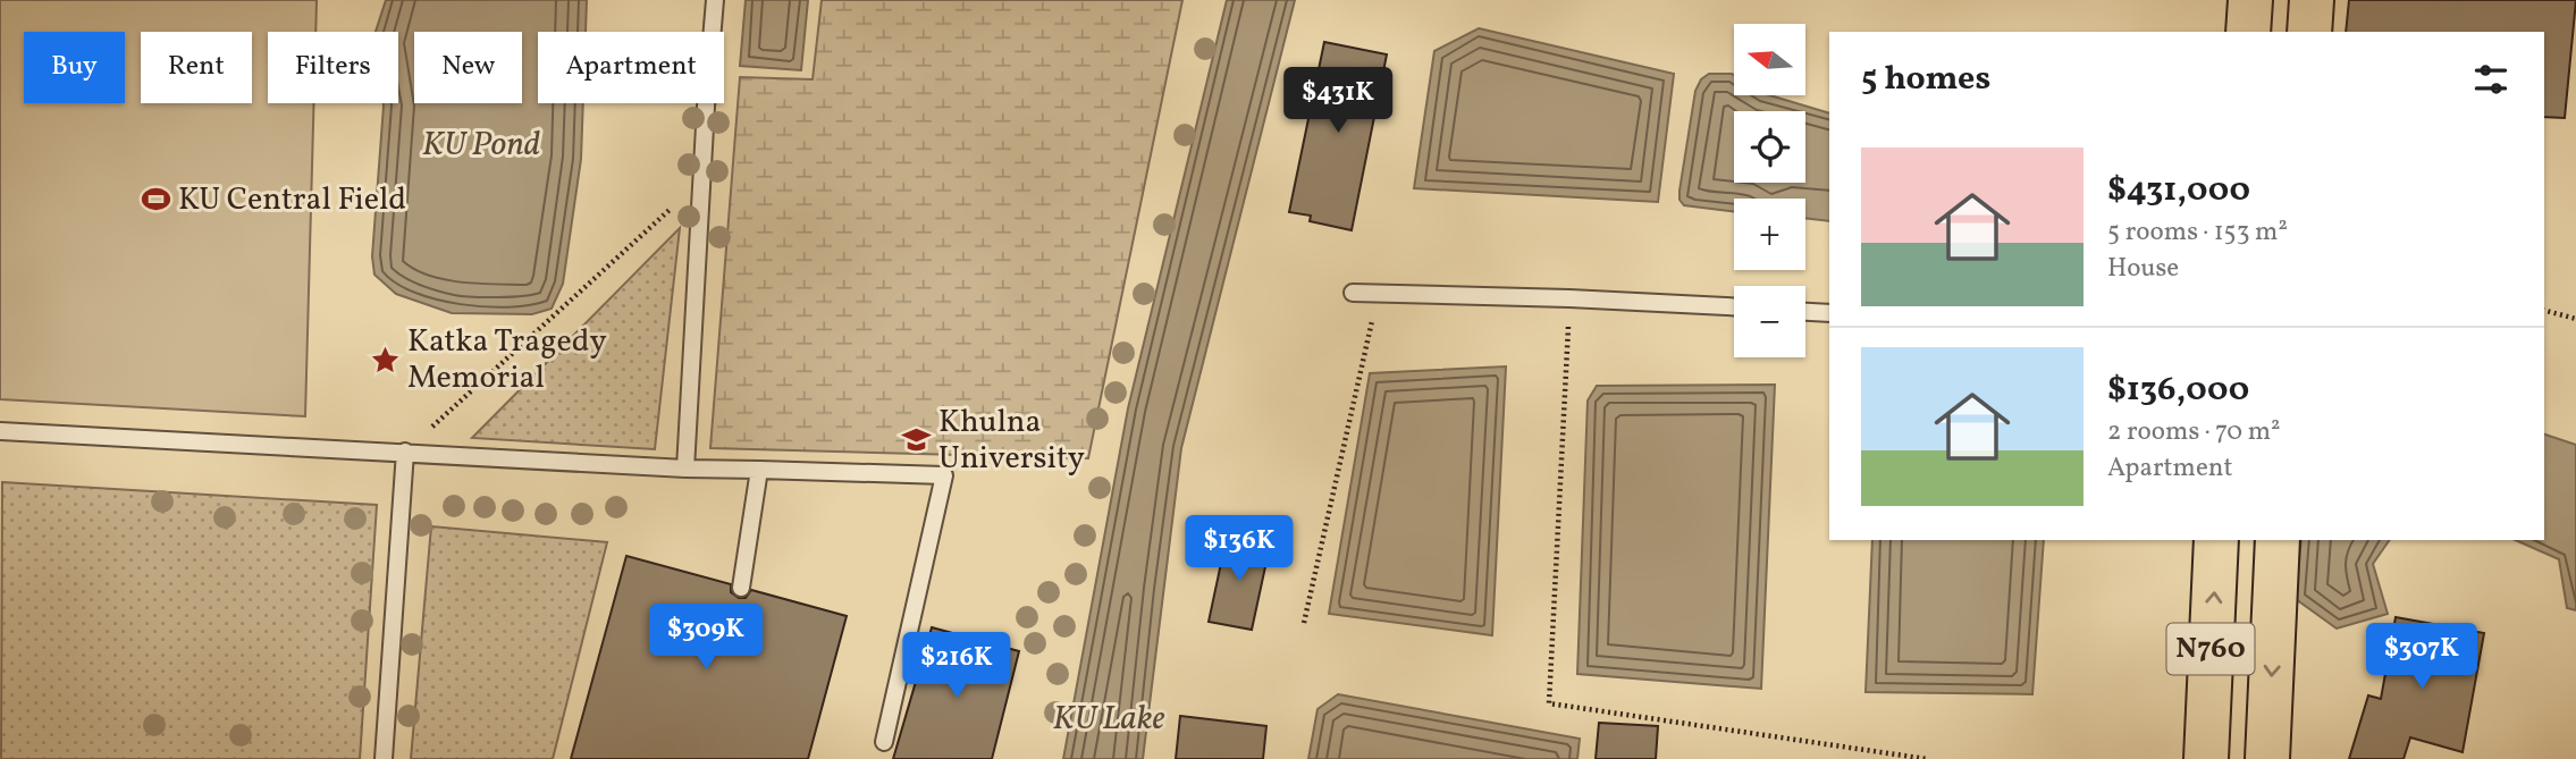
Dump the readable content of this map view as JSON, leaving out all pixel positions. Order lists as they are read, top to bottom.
{
  "streets": {
    "highway": ["N760"]
  },
  "water": ["KU Pond", "KU Lake"],
  "places": {
    "sports": ["KU Central Field"],
    "place": ["Katka Tragedy Memorial"],
    "school or university": ["Khulna University"]
  },
  "north": "left",
  "page": {
    "map_buttons": ["+", "−"],
    "chip": [
      "Buy",
      "Rent",
      "Filters",
      "New",
      "Apartment"
    ],
    "heading": "5 homes",
    "price": [
      "$431K",
      "$136K",
      "$309K",
      "$307K",
      "$216K"
    ],
    "list": [
      {
        "name": "$431,000",
        "note": "5 rooms · 153 m² · House"
      },
      {
        "name": "$136,000",
        "note": "2 rooms · 70 m² · Apartment"
      }
    ]
  }
}
